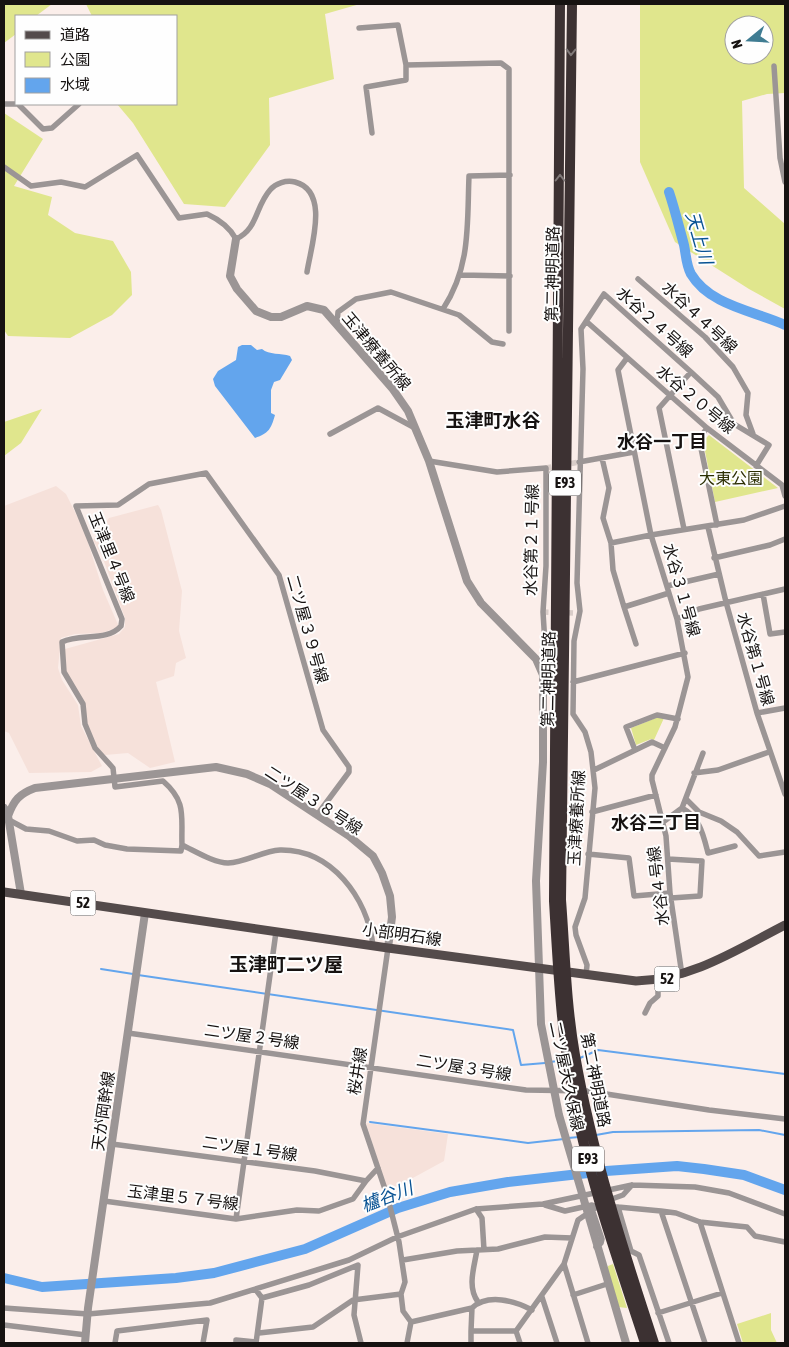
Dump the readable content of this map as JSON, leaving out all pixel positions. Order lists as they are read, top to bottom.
{
  "streets": {
    "highway": ["第二神明道路", "E93"],
    "main road": ["52", "小部明石線"],
    "street": [
      "水谷４４号線",
      "水谷２４号線",
      "玉津療養所線",
      "水谷２０号線",
      "水谷第２１号線",
      "玉津里４号線",
      "水谷３１号線",
      "二ツ屋３９号線",
      "水谷第１号線",
      "二ツ屋３８号線",
      "水谷４号線",
      "二ツ屋２号線",
      "二ツ屋３号線",
      "桜井線",
      "二ツ屋大久保線",
      "天が岡幹線",
      "二ツ屋１号線",
      "玉津里５７号線"
    ]
  },
  "crossings": [
    ["水谷２４号線", "玉津療養所線"],
    ["水谷２４号線", "水谷２０号線"],
    ["玉津療養所線", "水谷第２１号線"],
    ["玉津療養所線", "小部明石線"],
    ["水谷２０号線", "水谷３１号線"],
    ["玉津里４号線", "二ツ屋３９号線"],
    ["玉津里４号線", "二ツ屋３８号線"],
    ["水谷３１号線", "水谷４号線"],
    ["二ツ屋３９号線", "二ツ屋３８号線"],
    ["二ツ屋３８号線", "小部明石線"],
    ["二ツ屋３８号線", "桜井線"],
    ["水谷４号線", "小部明石線"],
    ["小部明石線", "桜井線"],
    ["小部明石線", "二ツ屋大久保線"],
    ["小部明石線", "天が岡幹線"],
    ["二ツ屋２号線", "二ツ屋３号線"],
    ["二ツ屋２号線", "桜井線"],
    ["二ツ屋２号線", "天が岡幹線"],
    ["二ツ屋３号線", "桜井線"],
    ["二ツ屋３号線", "二ツ屋大久保線"],
    ["天が岡幹線", "二ツ屋１号線"],
    ["天が岡幹線", "玉津里５７号線"],
    ["二ツ屋１号線", "玉津里５７号線"]
  ],
  "districts": [
    "玉津町水谷",
    "水谷一丁目",
    "水谷三丁目",
    "玉津町二ツ屋"
  ],
  "water": ["天上川", "櫨谷川"],
  "parks": ["大東公園"],
  "legend": ["道路", "公園", "水域"],
  "north": "left"
}
